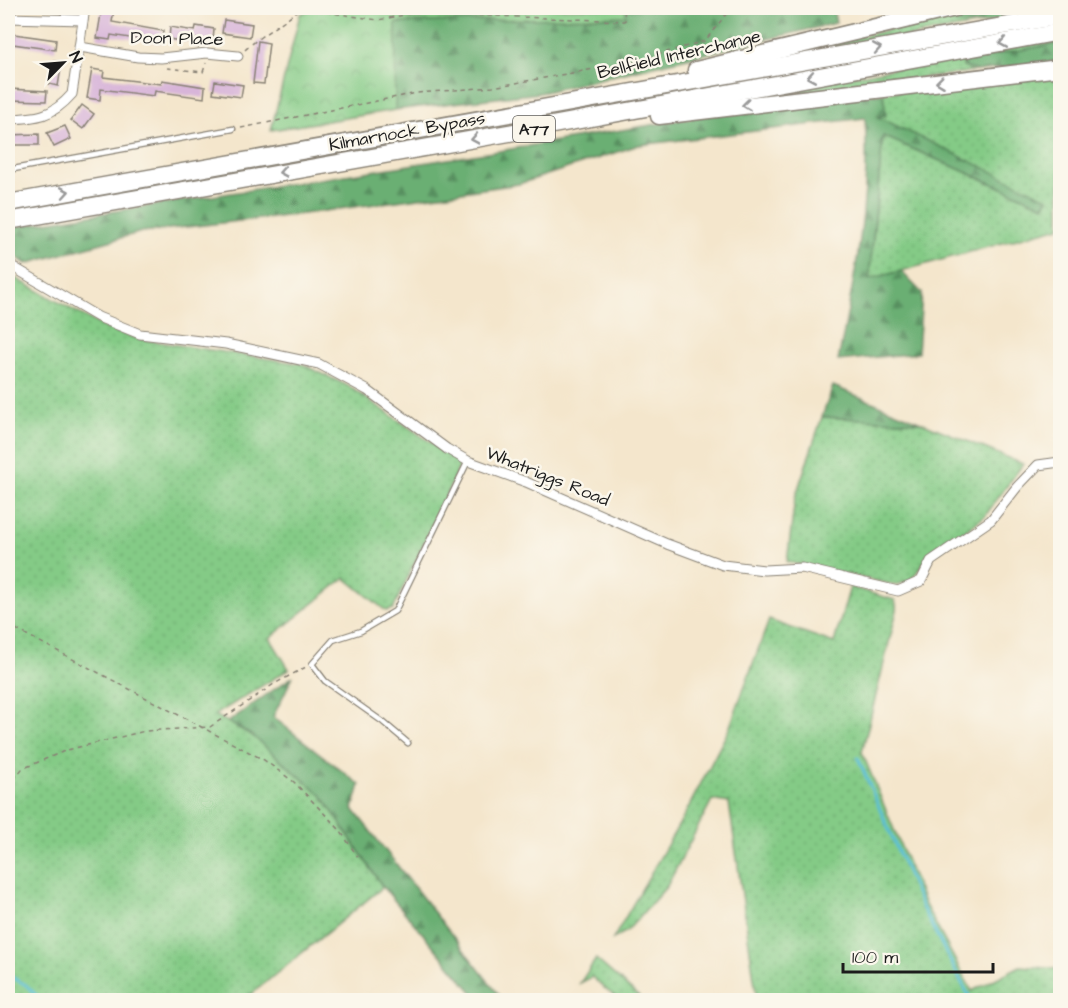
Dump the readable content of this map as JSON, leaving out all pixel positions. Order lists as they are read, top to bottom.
{
  "streets": {
    "highway": ["Bellfield Interchange", "A77", "Kilmarnock Bypass"],
    "street": ["Doon Place", "Whatriggs Road"]
  },
  "crossings": [
    ["Bellfield Interchange", "Kilmarnock Bypass"],
    ["A77", "Kilmarnock Bypass"]
  ],
  "scale_bar": "100 m",
  "north": "top right"
}
